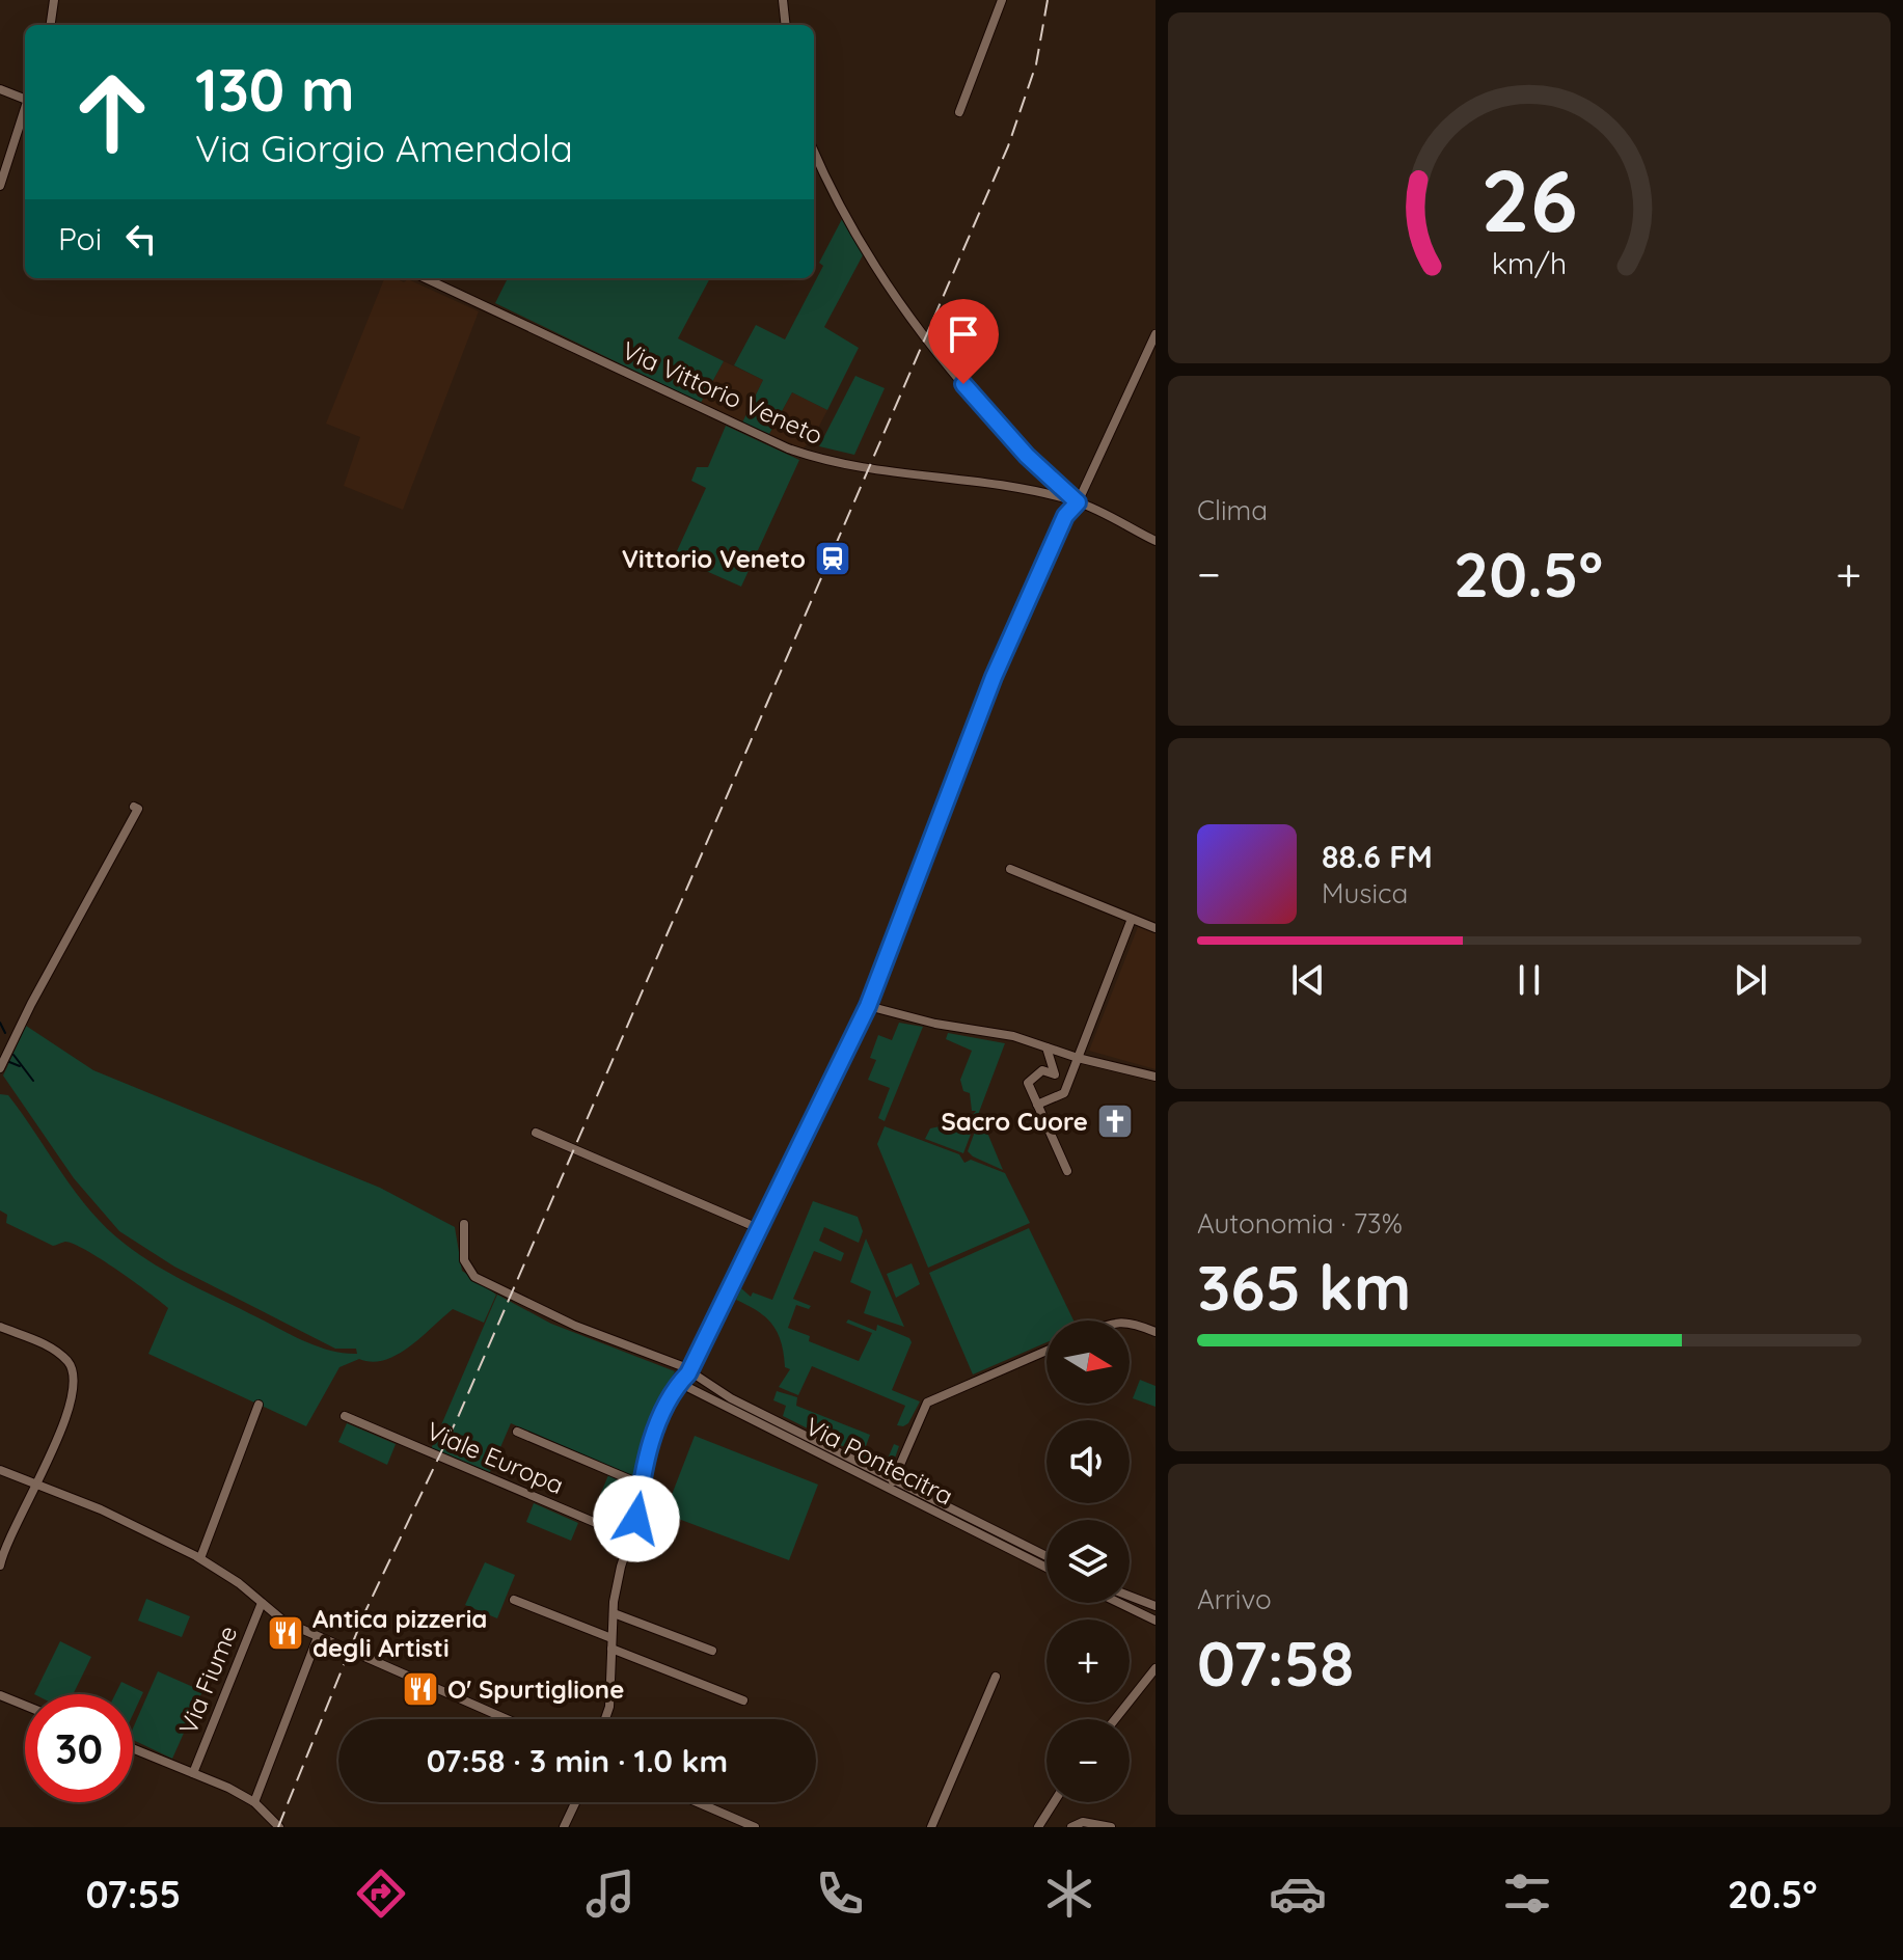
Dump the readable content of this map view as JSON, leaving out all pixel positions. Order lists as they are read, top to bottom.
{
  "streets": {
    "street": [
      "Via Vittorio Veneto",
      "Viale Europa",
      "Via Pontecitra",
      "Via Fiume"
    ]
  },
  "places": {
    "station": ["Vittorio Veneto"],
    "church": ["Sacro Cuore"],
    "restaurant": ["Antica pizzeria degli Artisti", "O' Spurtiglione"]
  },
  "north": "right",
  "page": {
    "turn": ["130 m", "Via Giorgio Amendola"],
    "then": "Poi",
    "tile": [
      "Clima",
      ["Autonomia · 73%", "365 km"],
      ["Arrivo", "07:58"]
    ],
    "heat": ["−", "20.5°", "+"],
    "song": ["88.6 FM", "Musica"],
    "map_buttons": ["+", "−"],
    "limit": "30",
    "trip": "07:58 · 3 min · 1.0 km",
    "tabs": ["07:55", "20.5°"],
    "gauge": ["26", "km/h"]
  }
}
